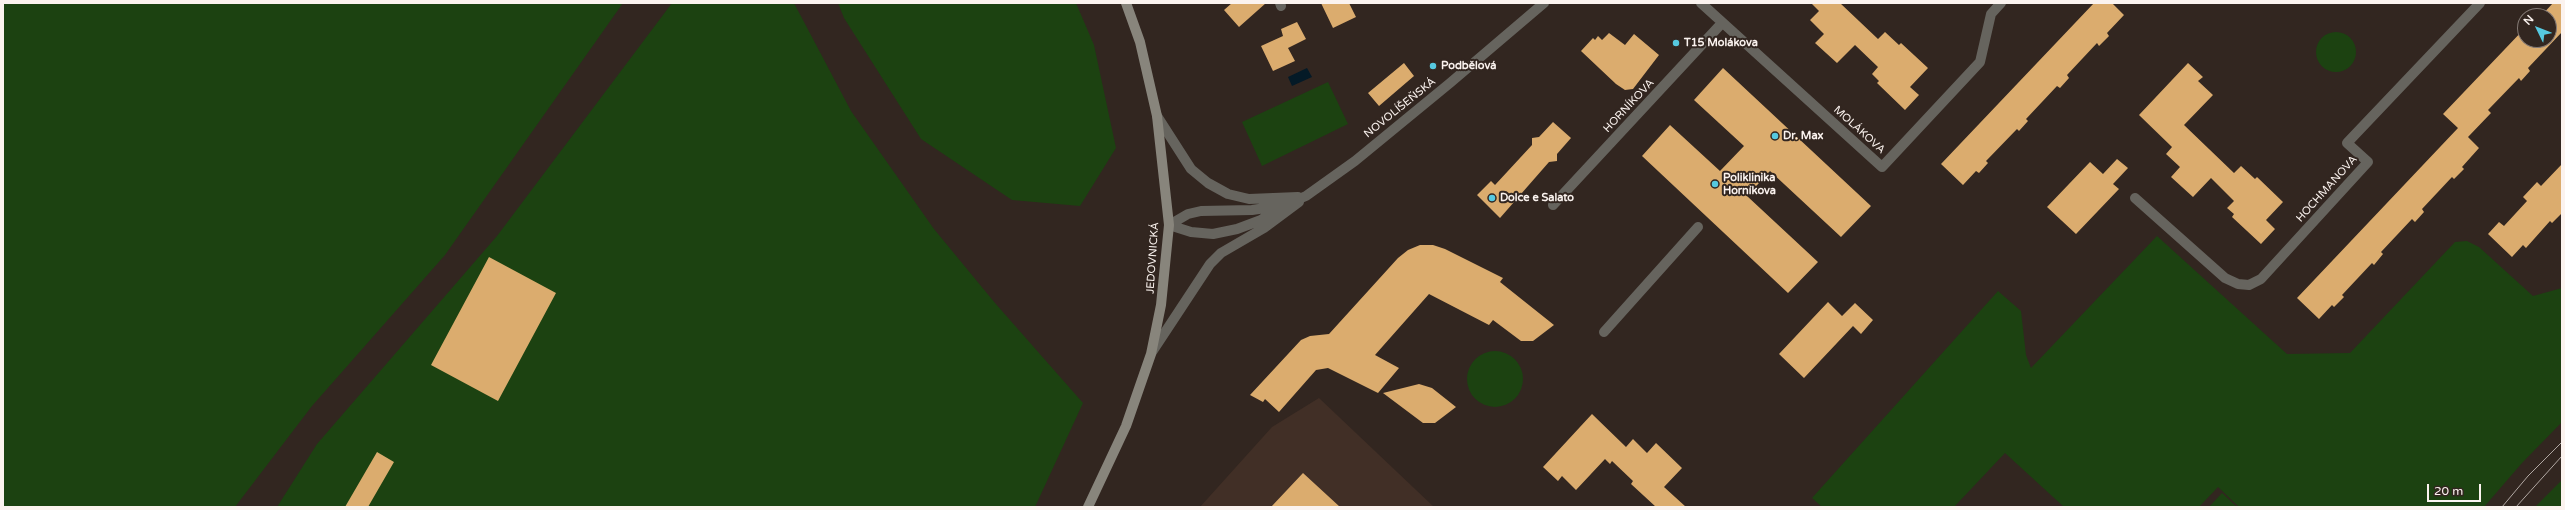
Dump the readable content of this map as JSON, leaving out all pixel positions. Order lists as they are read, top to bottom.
{
  "streets": {
    "main road": ["JEDOVNICKÁ"],
    "street": [
      "HORNÍKOVA",
      "NOVOLÍŠEŇSKÁ",
      "MOLÁKOVA",
      "HOCHMANOVA"
    ]
  },
  "crossings": [
    ["HORNÍKOVA", "MOLÁKOVA"],
    ["NOVOLÍŠEŇSKÁ", "JEDOVNICKÁ"]
  ],
  "places": [
    "T15 Molákova",
    "Podbělová",
    "Dr. Max",
    "Poliklinika Horníkova",
    "Dolce e Salato"
  ],
  "scale_bar": "20 m",
  "north": "top left"
}
